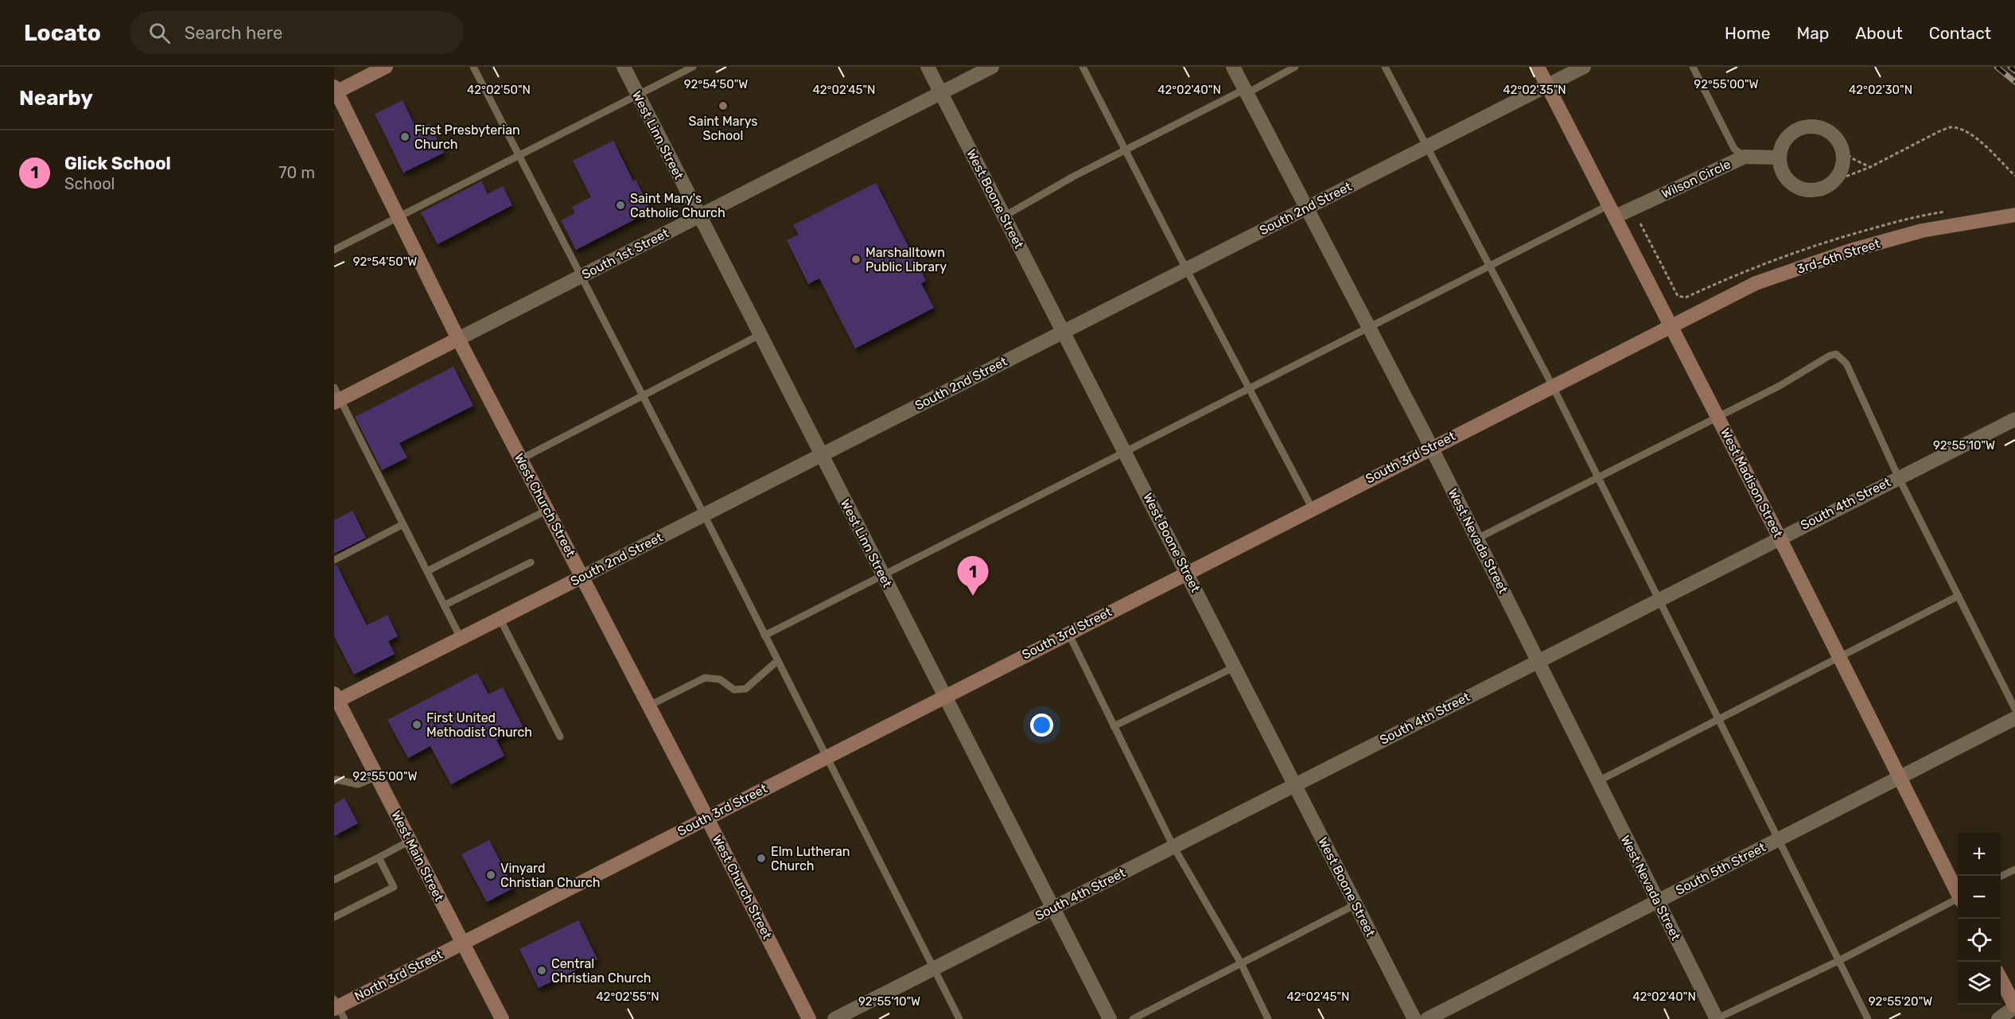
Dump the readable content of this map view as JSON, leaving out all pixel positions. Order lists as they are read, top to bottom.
{
  "streets": {
    "main road": [
      "South 2nd Street",
      "South 1st Street",
      "3rd-6th Street",
      "South 3rd Street",
      "West Madison Street",
      "West Church Street",
      "West Main Street",
      "North 3rd Street"
    ],
    "street": [
      "West Linn Street",
      "Wilson Circle",
      "West Boone Street",
      "South 4th Street",
      "West Nevada Street",
      "South 5th Street"
    ]
  },
  "crossings": [
    ["West Linn Street", "South 2nd Street"],
    ["West Linn Street", "South 1st Street"],
    ["West Linn Street", "South 3rd Street"],
    ["West Linn Street", "South 4th Street"],
    ["Wilson Circle", "West Madison Street"],
    ["West Boone Street", "South 2nd Street"],
    ["West Boone Street", "South 1st Street"],
    ["West Boone Street", "South 3rd Street"],
    ["West Boone Street", "South 4th Street"],
    ["South 2nd Street", "West Madison Street"],
    ["South 2nd Street", "West Church Street"],
    ["South 2nd Street", "West Nevada Street"],
    ["South 2nd Street", "West Main Street"],
    ["South 1st Street", "West Church Street"],
    ["3rd-6th Street", "South 3rd Street"],
    ["3rd-6th Street", "West Madison Street"],
    ["South 3rd Street", "West Madison Street"],
    ["South 3rd Street", "West Church Street"],
    ["South 3rd Street", "West Nevada Street"],
    ["South 3rd Street", "West Main Street"],
    ["South 3rd Street", "North 3rd Street"],
    ["West Madison Street", "South 4th Street"],
    ["West Madison Street", "South 5th Street"],
    ["South 4th Street", "West Nevada Street"],
    ["West Nevada Street", "South 5th Street"],
    ["West Main Street", "North 3rd Street"]
  ],
  "places": [
    "Saint Marys School",
    "First Presbyterian Church",
    "Saint Mary's Catholic Church",
    "Marshalltown Public Library",
    "First United Methodist Church",
    "Elm Lutheran Church",
    "Vinyard Christian Church",
    "Central Christian Church"
  ],
  "page": {
    "header": "Locato",
    "search": "Search here",
    "nav": [
      "Home",
      "Map",
      "About",
      "Contact"
    ],
    "heading": "Nearby",
    "list": [
      {
        "mark": "1",
        "name": "Glick School",
        "note": "School",
        "value": "70 m"
      }
    ],
    "pins": "1",
    "map_buttons": ["+", "−"]
  },
  "coordinates": [
    "92°54'50\"W",
    "92°55'00\"W",
    "42°02'50\"N",
    "42°02'45\"N",
    "42°02'40\"N",
    "42°02'35\"N",
    "42°02'30\"N",
    "92°55'10\"W",
    "42°02'55\"N",
    "92°55'20\"W"
  ]
}
